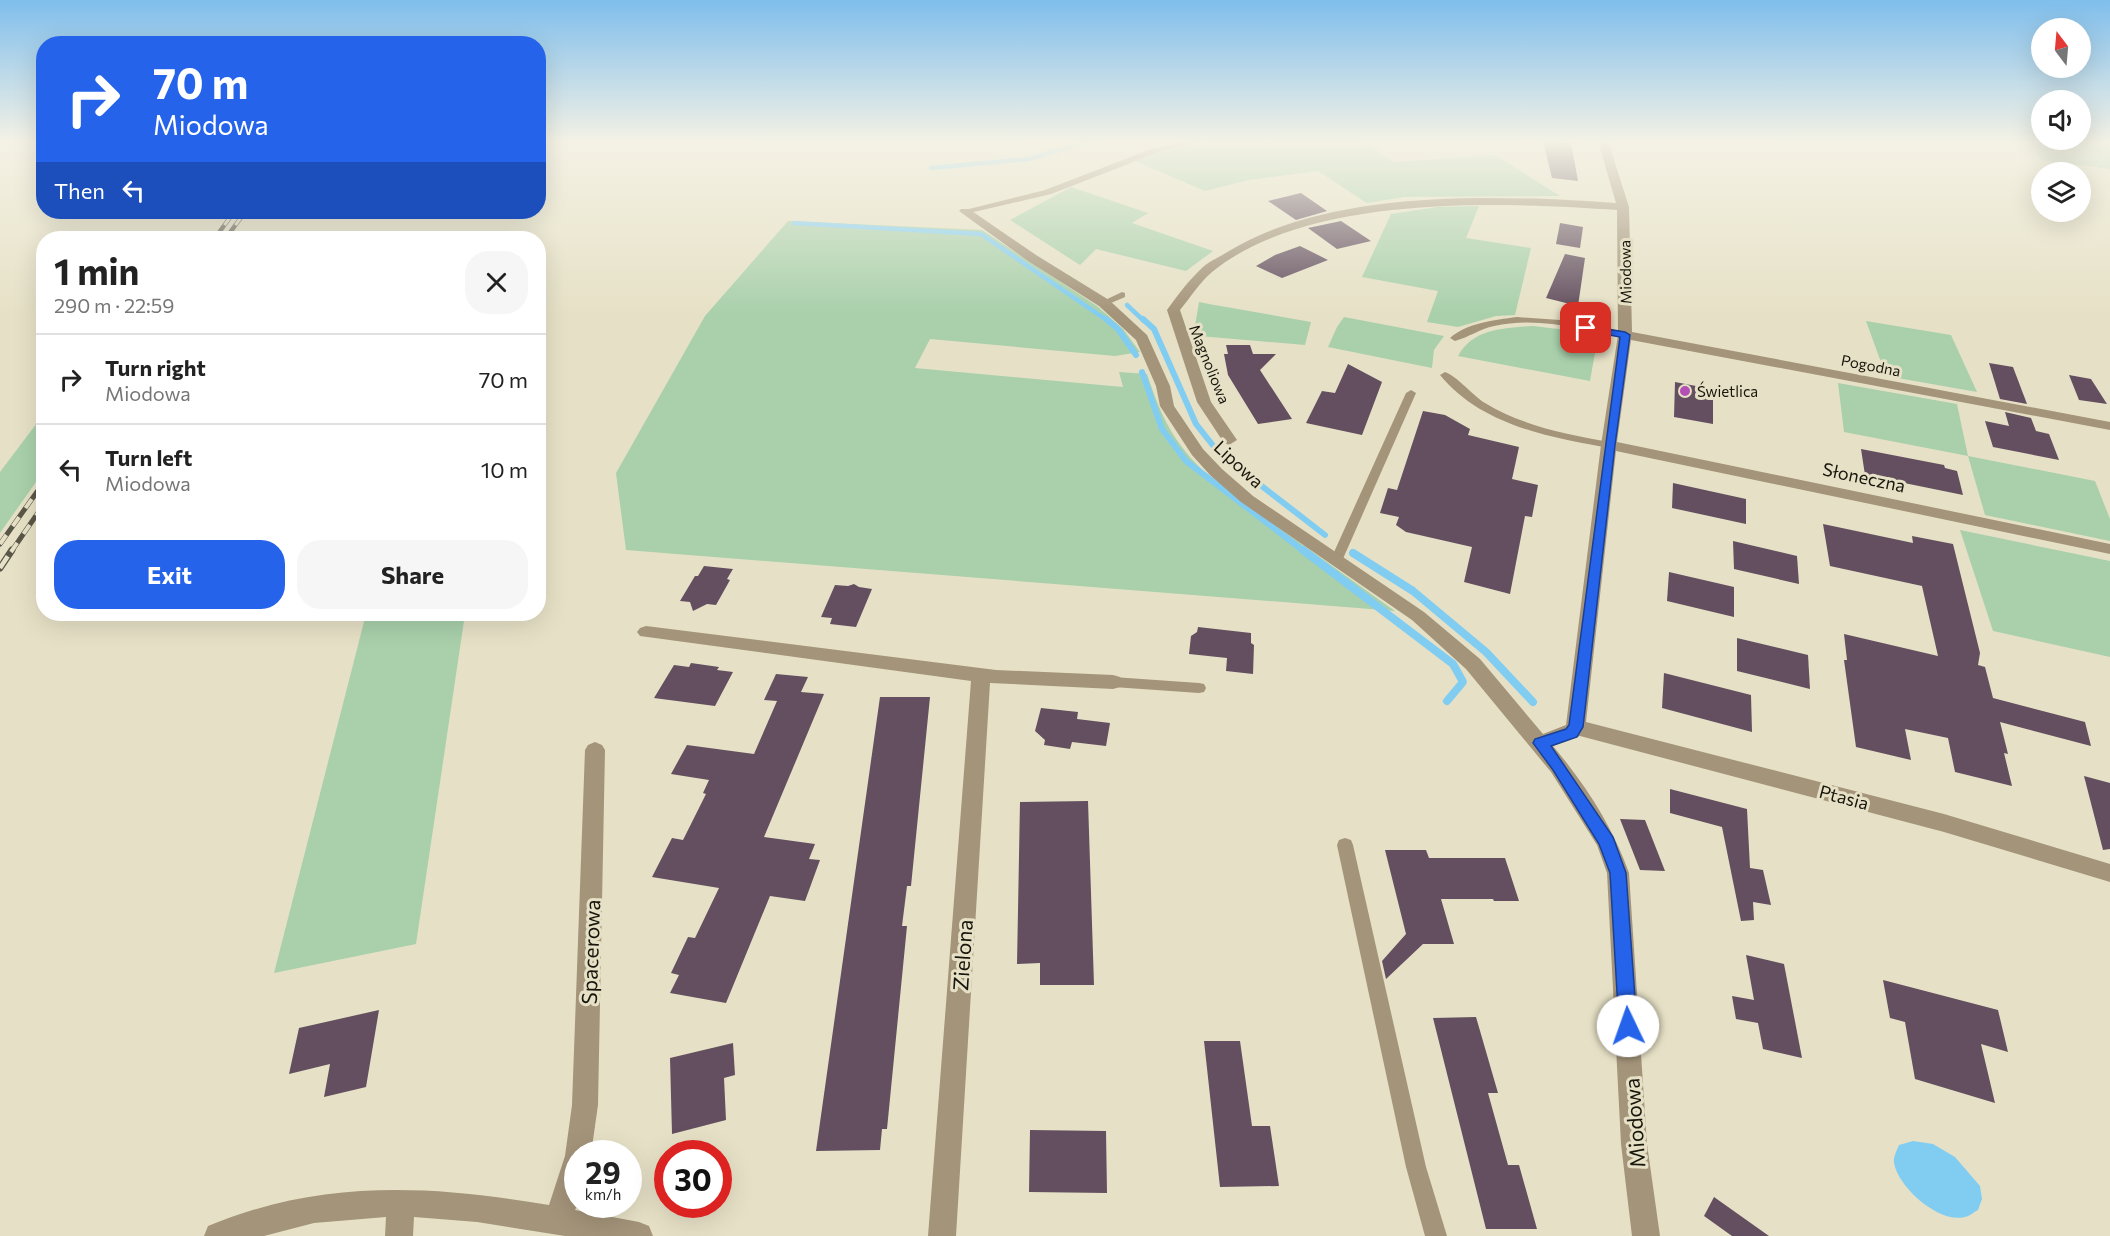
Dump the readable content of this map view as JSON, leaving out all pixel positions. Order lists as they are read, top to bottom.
{
  "streets": {
    "street": [
      "Miodowa",
      "Magnoliowa",
      "Pogodna",
      "Lipowa",
      "Słoneczna",
      "Ptasia",
      "Spacerowa",
      "Zielona"
    ]
  },
  "crossings": [
    ["Miodowa", "Magnoliowa"],
    ["Miodowa", "Pogodna"],
    ["Miodowa", "Lipowa"],
    ["Miodowa", "Słoneczna"],
    ["Miodowa", "Ptasia"]
  ],
  "places": ["Świetlica"],
  "north": "top",
  "page": {
    "turn": ["70 m", "Miodowa"],
    "then": "Then",
    "heading": ["1 min", "290 m · 22:59"],
    "list": [
      {
        "name": "Turn right",
        "note": "Miodowa",
        "value": "70 m"
      },
      {
        "name": "Turn left",
        "note": "Miodowa",
        "value": "10 m"
      }
    ],
    "buttons": ["Exit", "Share"],
    "speed": "29 km/h",
    "limit": "30"
  }
}
